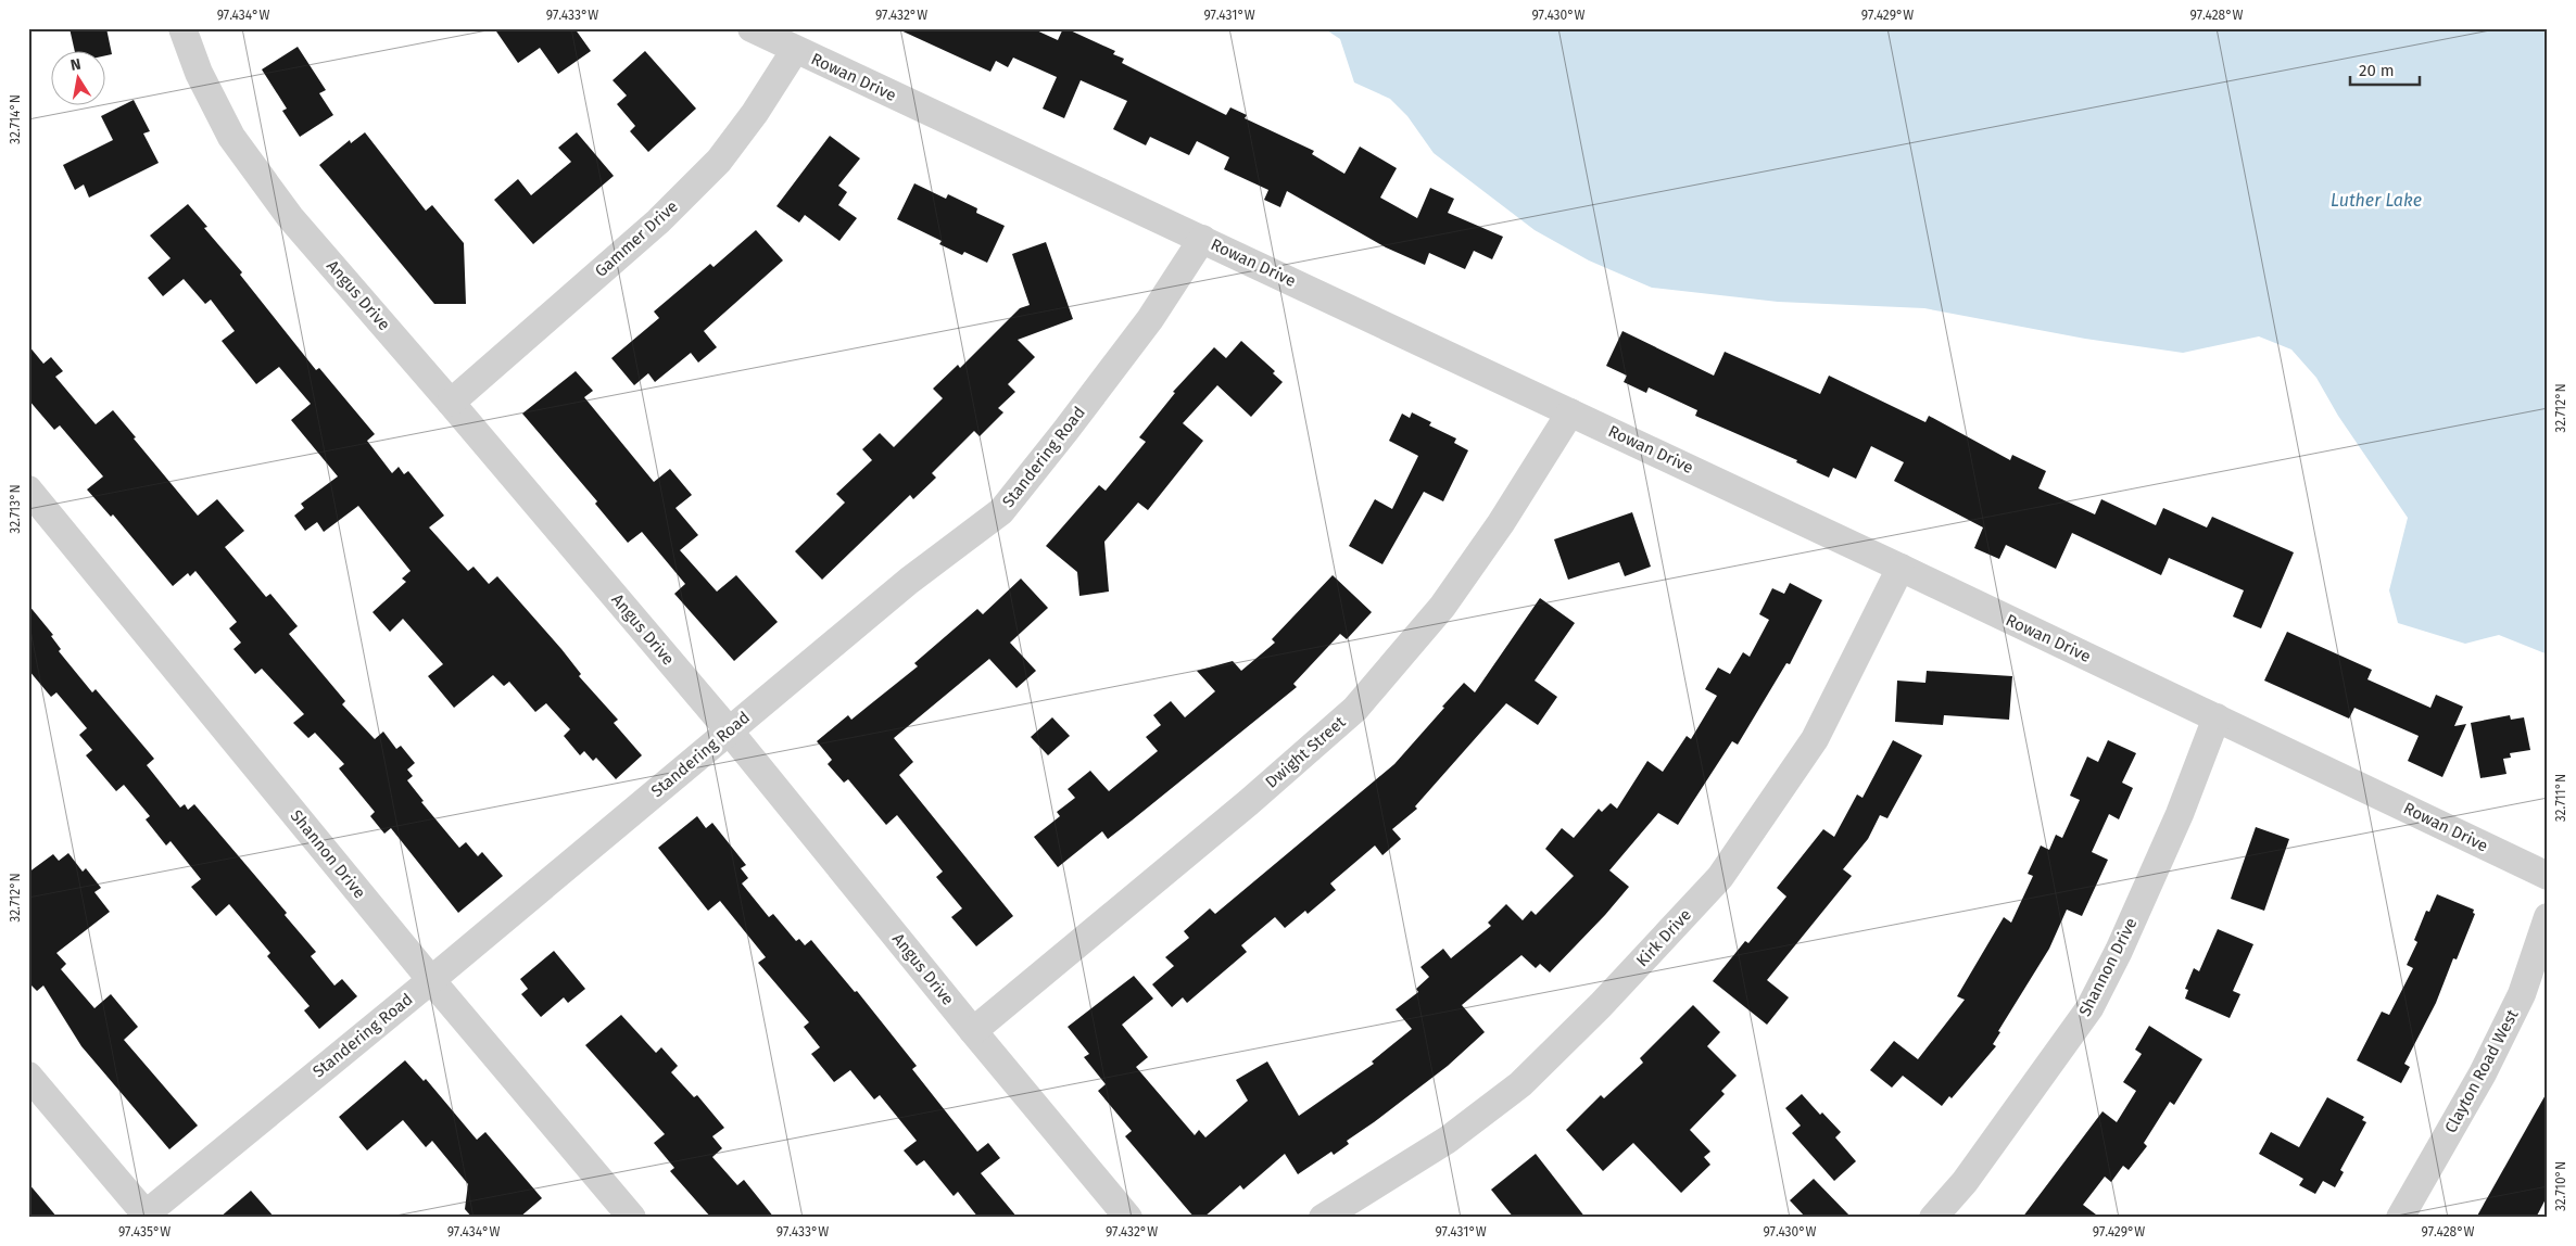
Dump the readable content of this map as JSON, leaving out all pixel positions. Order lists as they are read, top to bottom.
{
  "streets": {
    "street": [
      "Rowan Drive",
      "Gammer Drive",
      "Angus Drive",
      "Standering Road",
      "Dwight Street",
      "Shannon Drive",
      "Kirk Drive",
      "Clayton Road West"
    ]
  },
  "crossings": [
    ["Rowan Drive", "Gammer Drive"],
    ["Rowan Drive", "Standering Road"],
    ["Rowan Drive", "Dwight Street"],
    ["Rowan Drive", "Shannon Drive"],
    ["Rowan Drive", "Kirk Drive"],
    ["Gammer Drive", "Angus Drive"],
    ["Angus Drive", "Standering Road"],
    ["Angus Drive", "Dwight Street"],
    ["Standering Road", "Shannon Drive"]
  ],
  "water": ["Luther Lake"],
  "scale_bar": "20 m",
  "north": "top",
  "coordinates": [
    "97.434°W",
    "97.433°W",
    "97.432°W",
    "97.431°W",
    "97.430°W",
    "97.429°W",
    "97.428°W",
    "32.714°N",
    "32.712°N",
    "32.713°N",
    "32.711°N",
    "32.710°N",
    "97.435°W"
  ]
}
